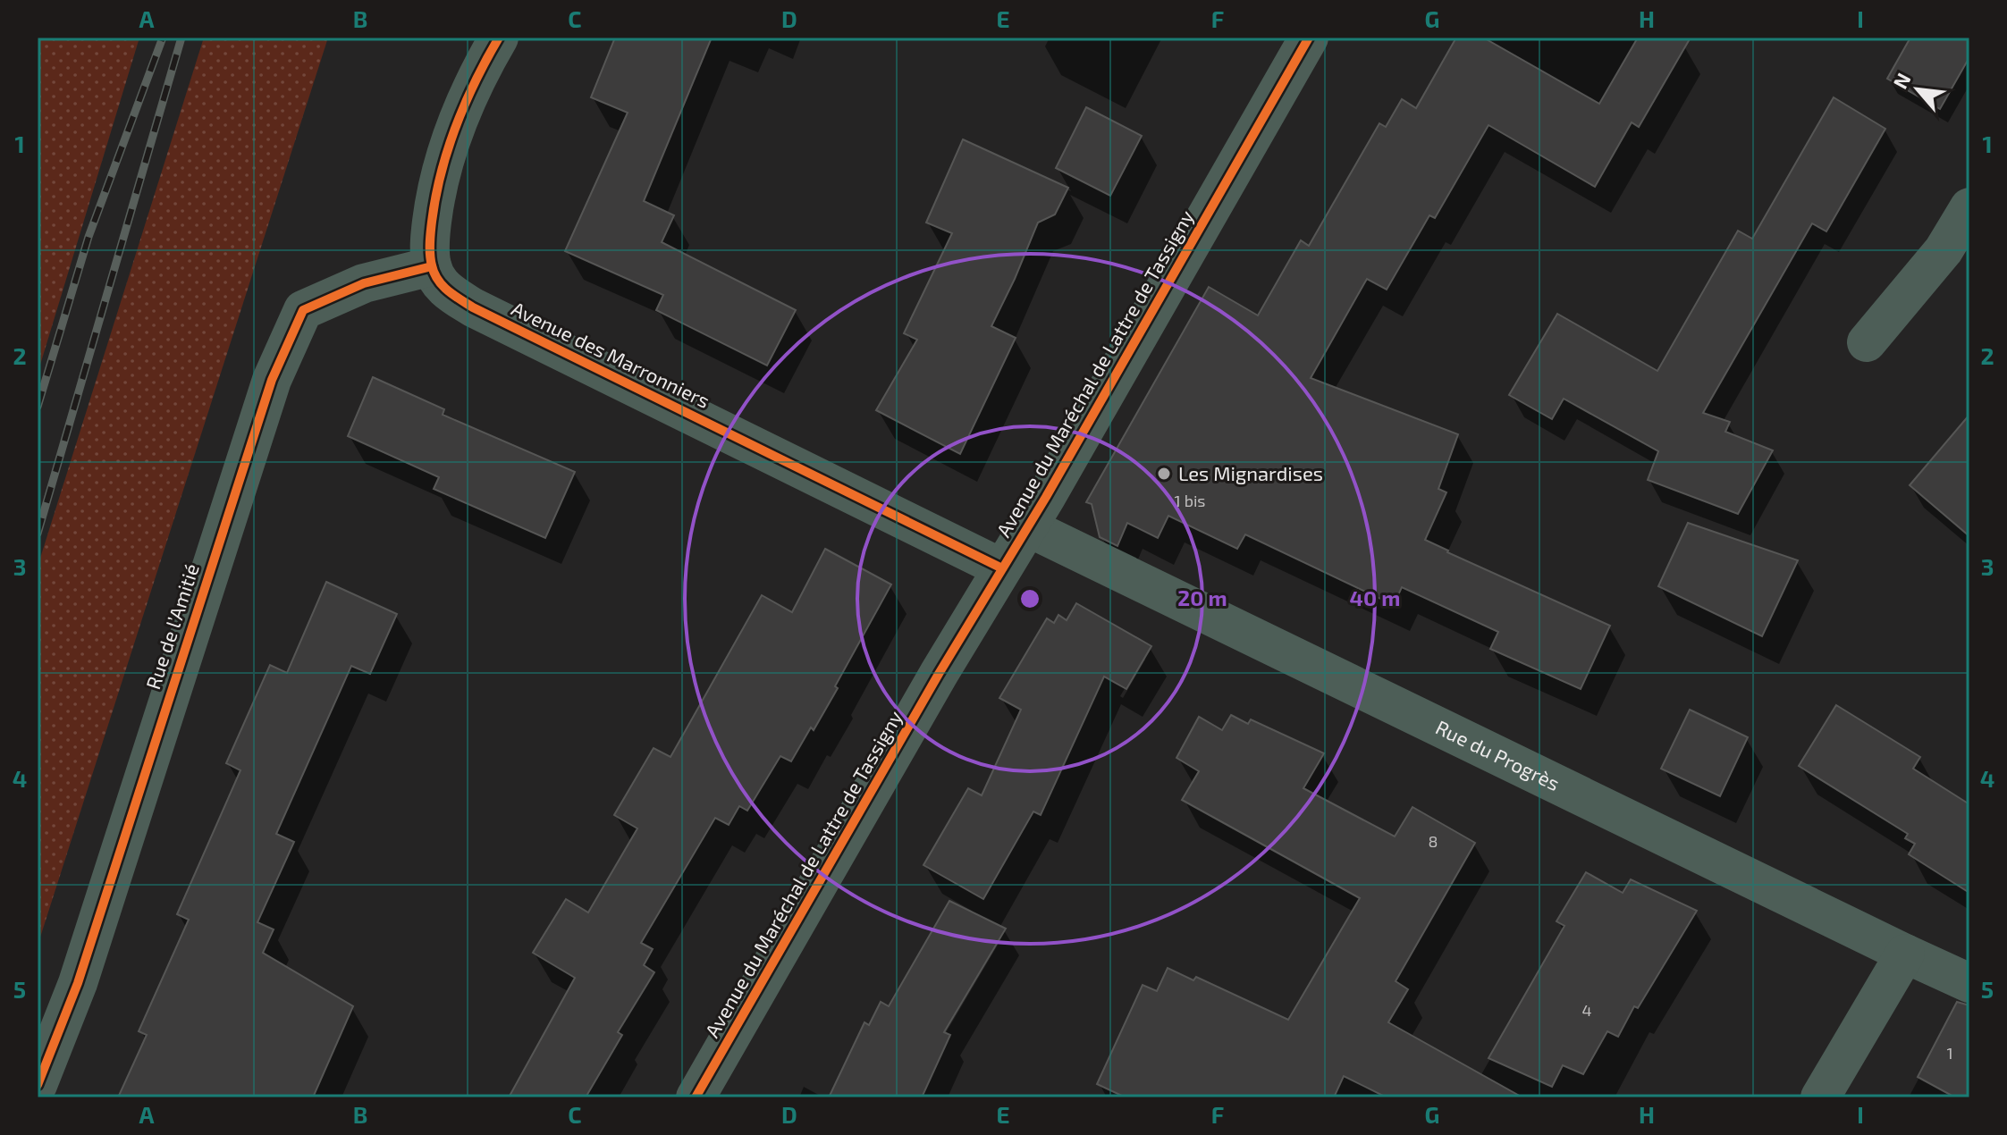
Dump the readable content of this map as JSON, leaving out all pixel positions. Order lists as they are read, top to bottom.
{
  "streets": {
    "street": [
      "Avenue des Marronniers",
      "Avenue du Maréchal de Lattre de Tassigny",
      "Rue de l’Amitié",
      "Rue du Progrès"
    ]
  },
  "crossings": [
    ["Avenue des Marronniers", "Avenue du Maréchal de Lattre de Tassigny"],
    ["Avenue des Marronniers", "Rue de l’Amitié"],
    ["Avenue du Maréchal de Lattre de Tassigny", "Rue du Progrès"]
  ],
  "places": ["Les Mignardises"],
  "house_numbers": [
    "1 bis",
    "8",
    "4",
    "1"
  ],
  "north": "top left",
  "grid": {
    "columns": [
      "A",
      "B",
      "C",
      "D",
      "E",
      "F",
      "G",
      "H",
      "I"
    ],
    "rows": [
      "1",
      "2",
      "3",
      "4",
      "5"
    ]
  },
  "rings": ["20 m", "40 m"]
}
